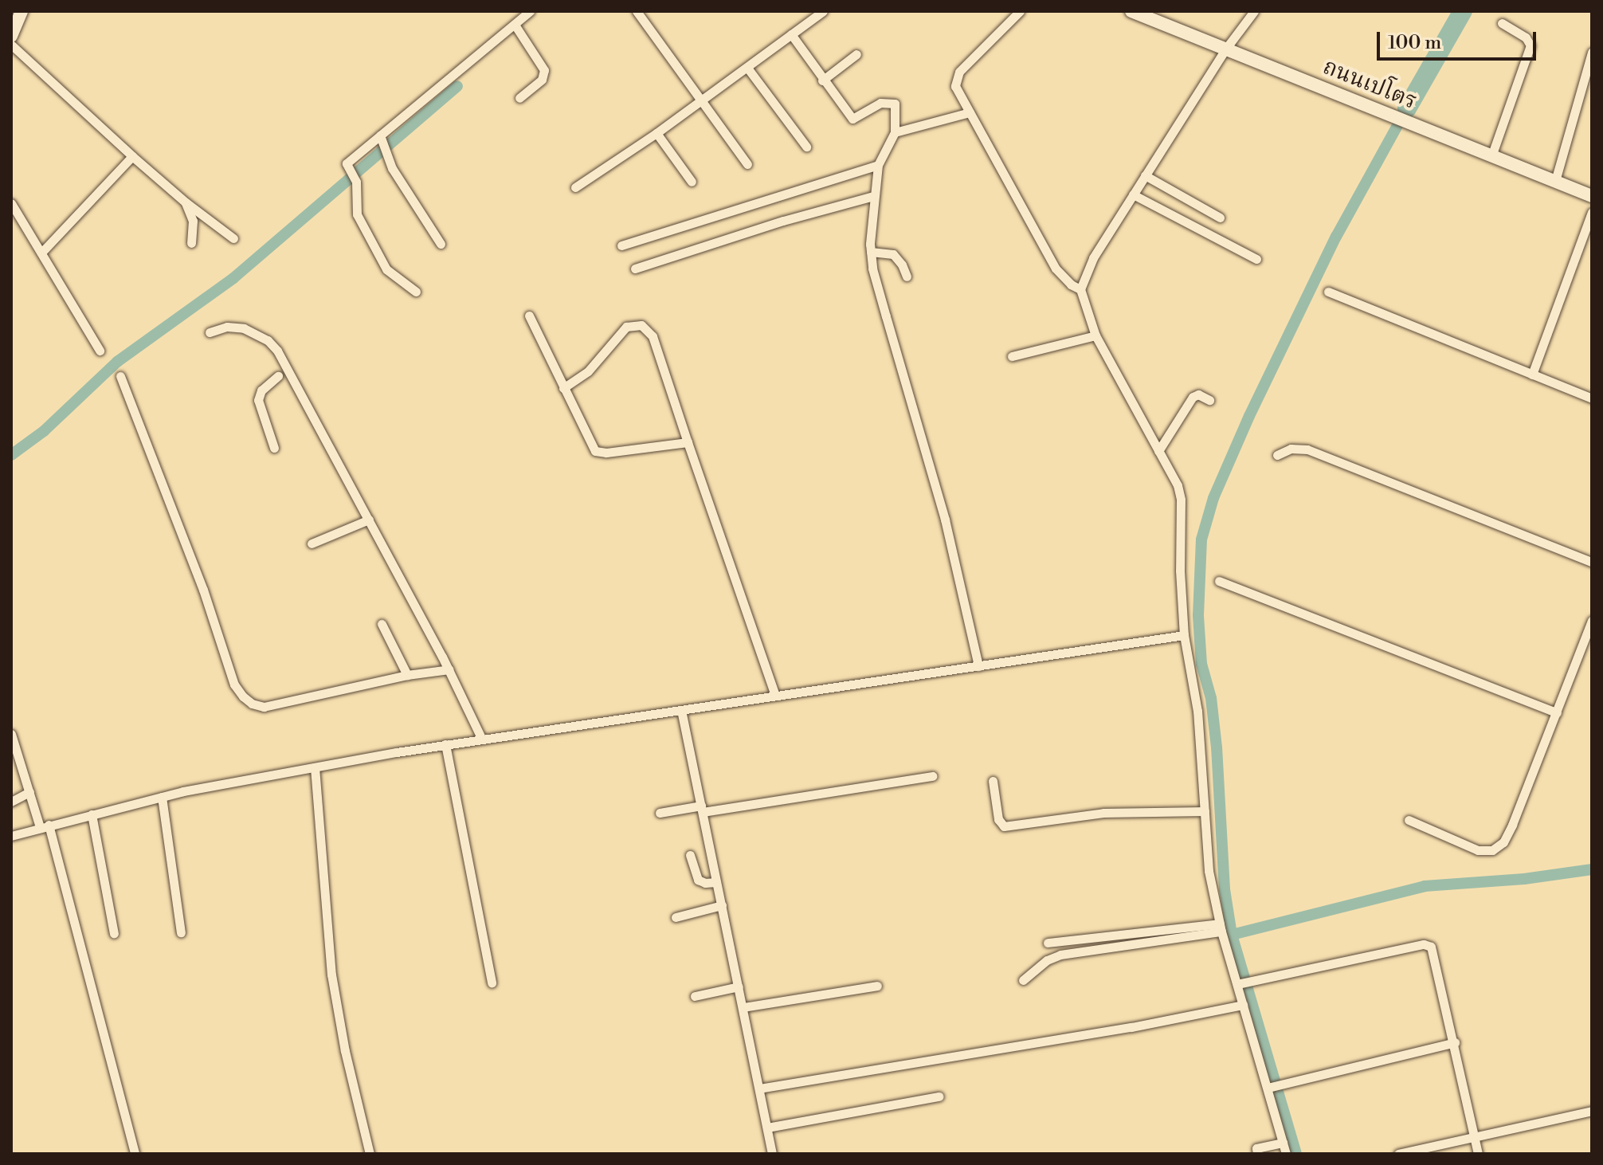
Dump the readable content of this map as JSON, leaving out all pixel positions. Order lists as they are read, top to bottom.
{
  "streets": {
    "street": ["ถนนเปโตร"]
  },
  "scale_bar": "100 m"
}
